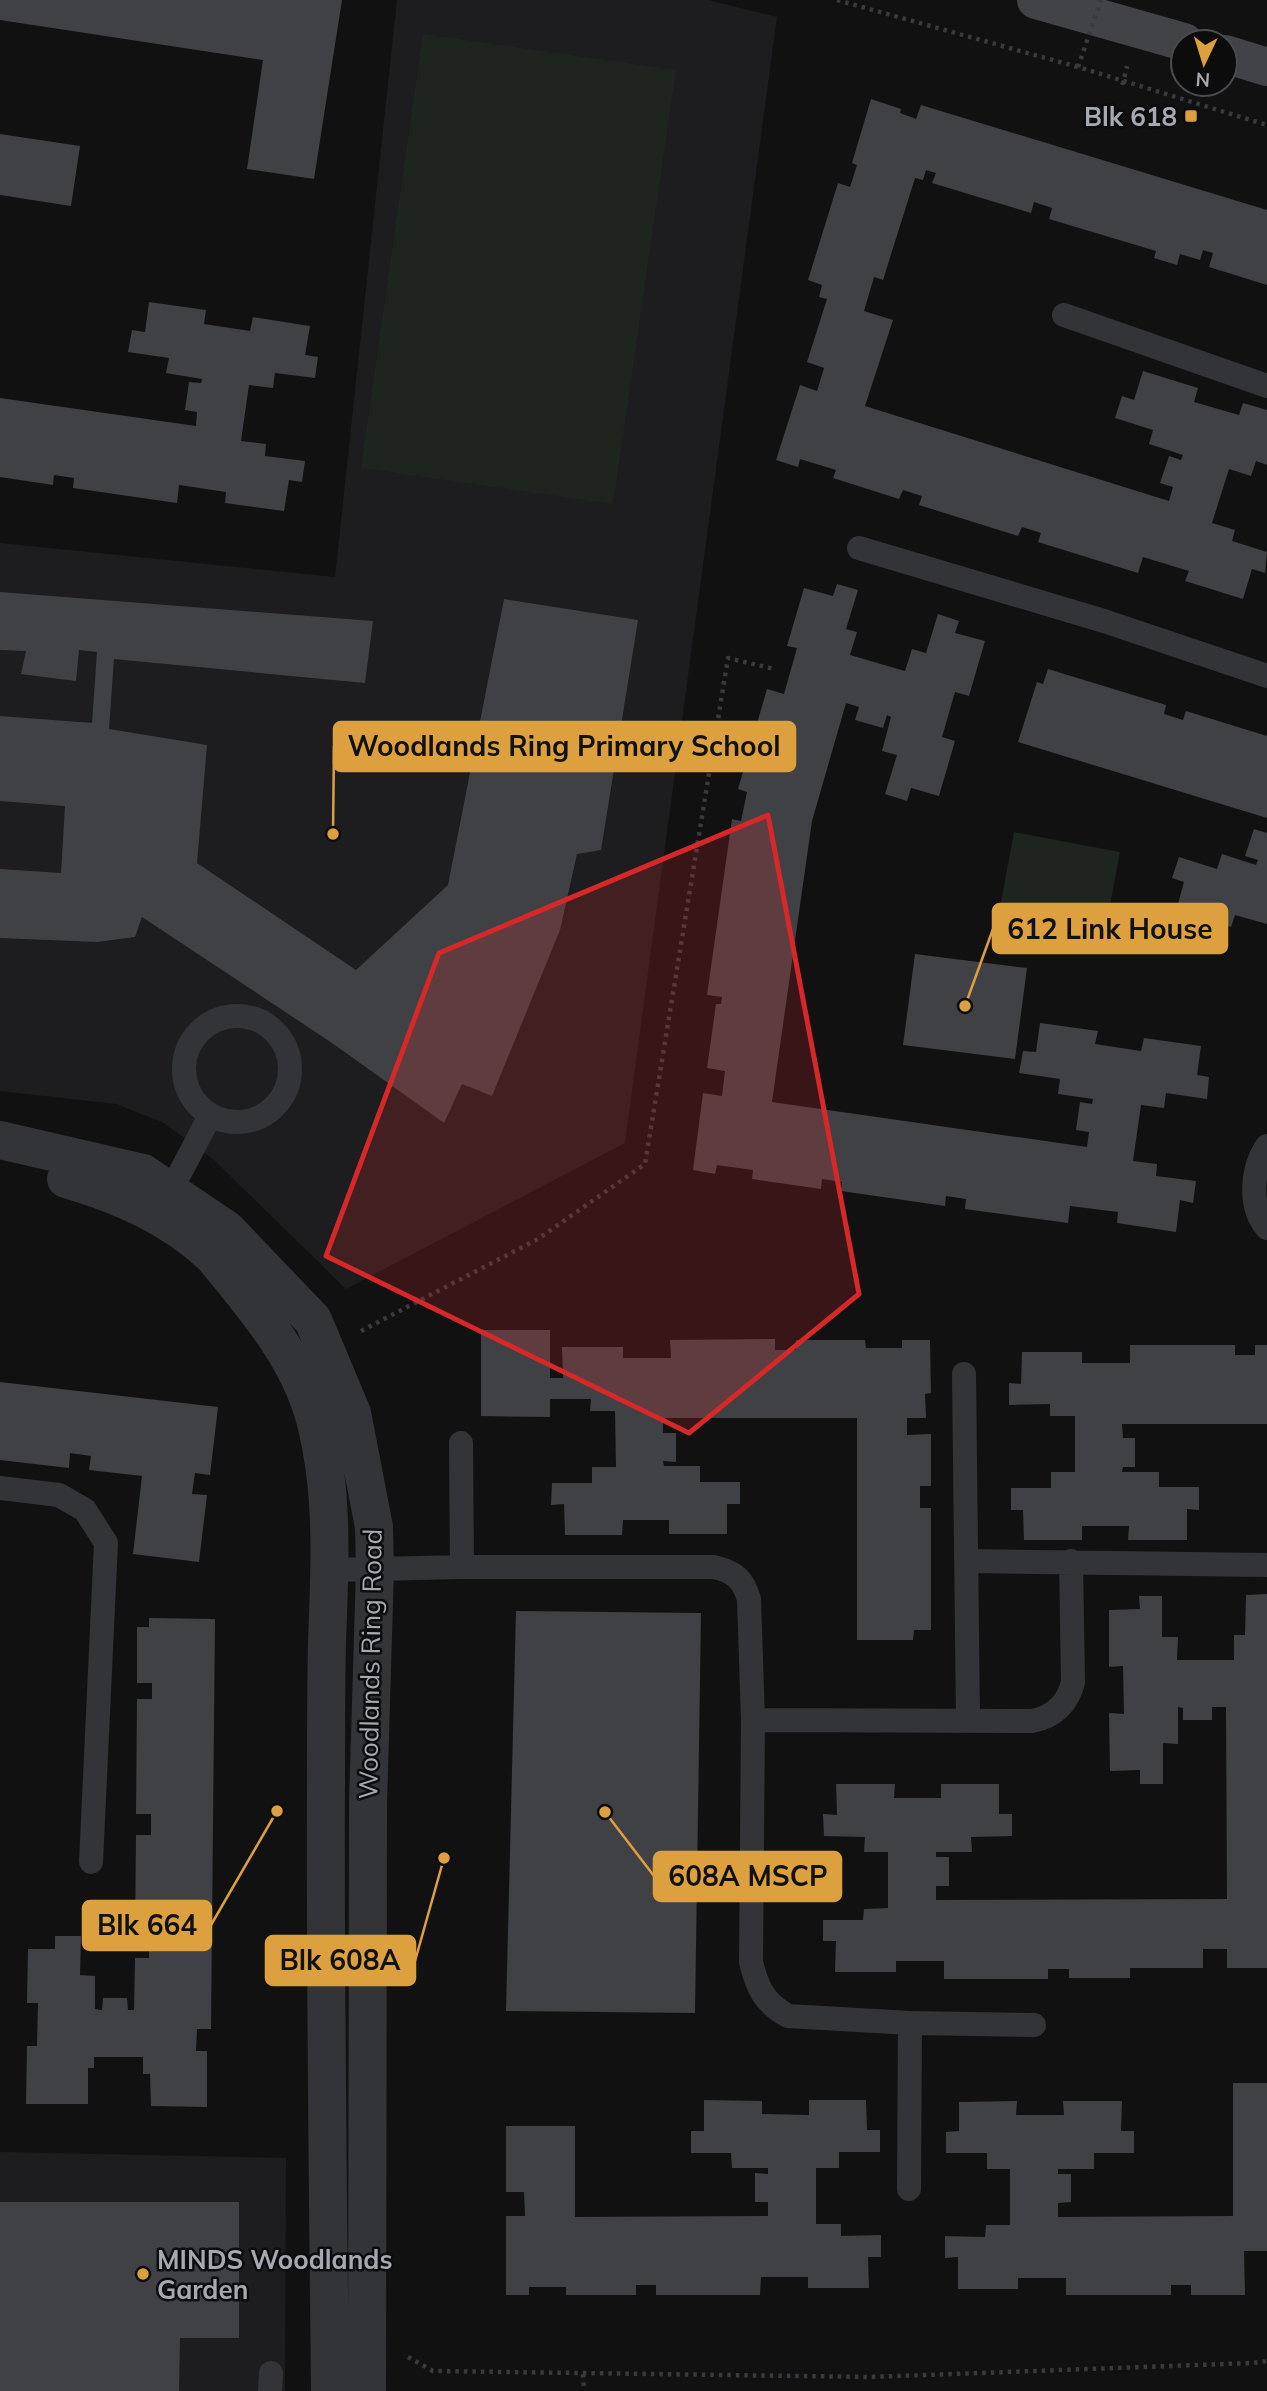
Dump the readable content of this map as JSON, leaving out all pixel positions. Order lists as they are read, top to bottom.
{
  "streets": {
    "street": ["Woodlands Ring Road"]
  },
  "places": {
    "transit": ["Blk 618"],
    "other": [
      "Woodlands Ring Primary School",
      "612 Link House",
      "Blk 664",
      "608A MSCP",
      "Blk 608A",
      "MINDS Woodlands Garden"
    ]
  },
  "north": "bottom"
}
